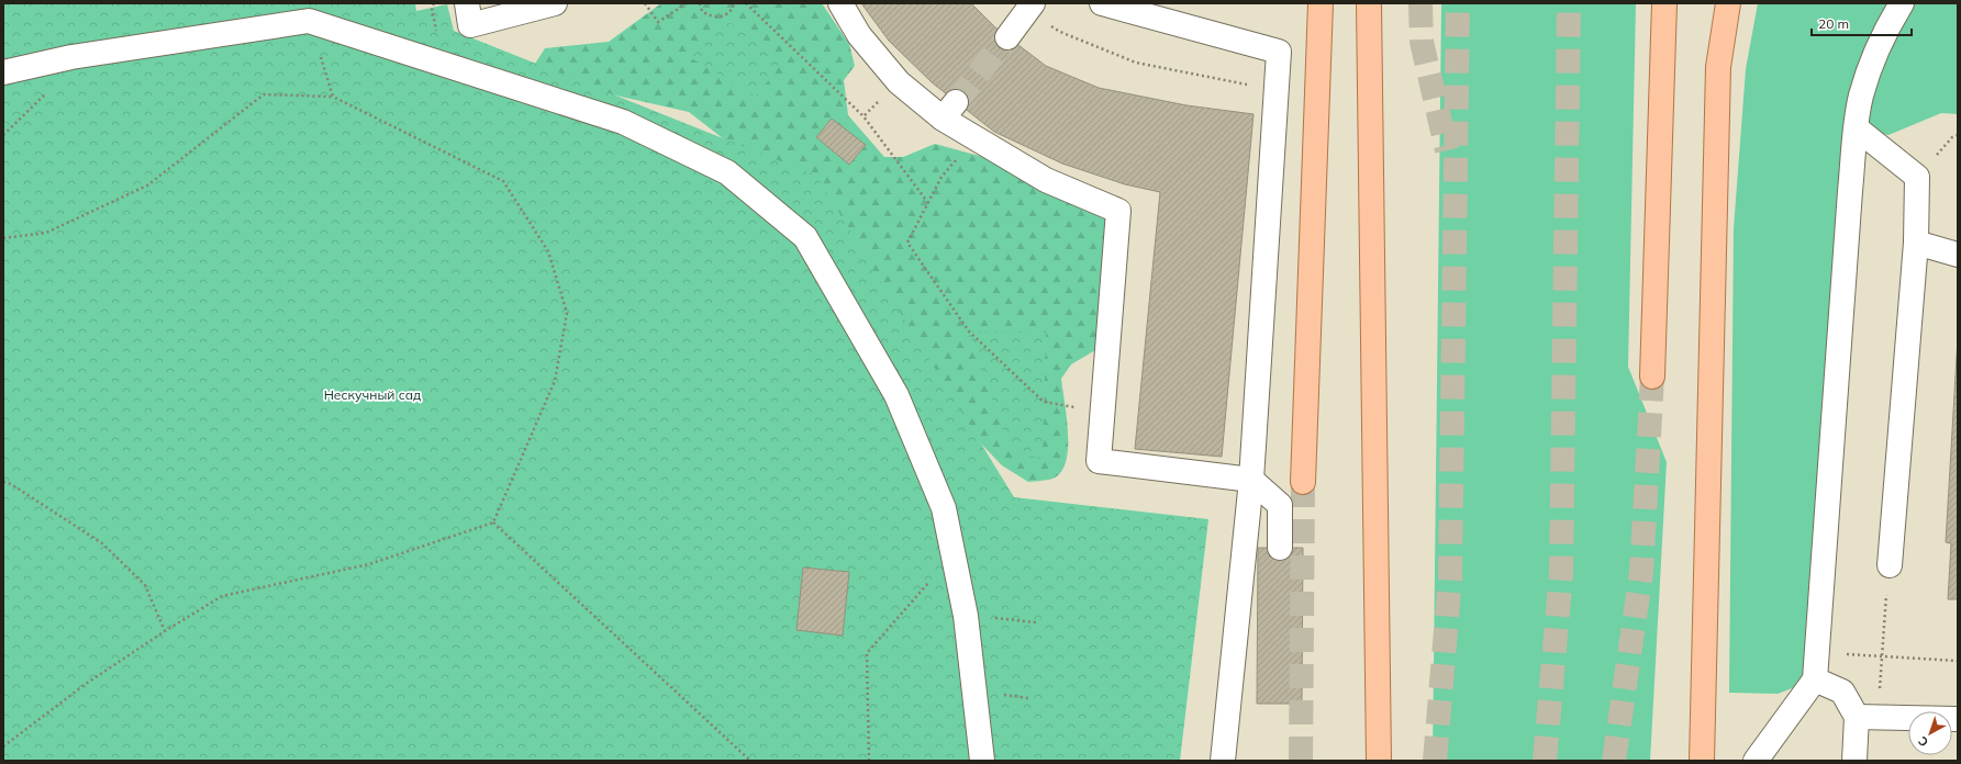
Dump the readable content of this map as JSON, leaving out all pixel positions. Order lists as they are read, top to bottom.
{
  "parks": ["Нескучный сад"],
  "scale_bar": "20 m",
  "north": "bottom left"
}
